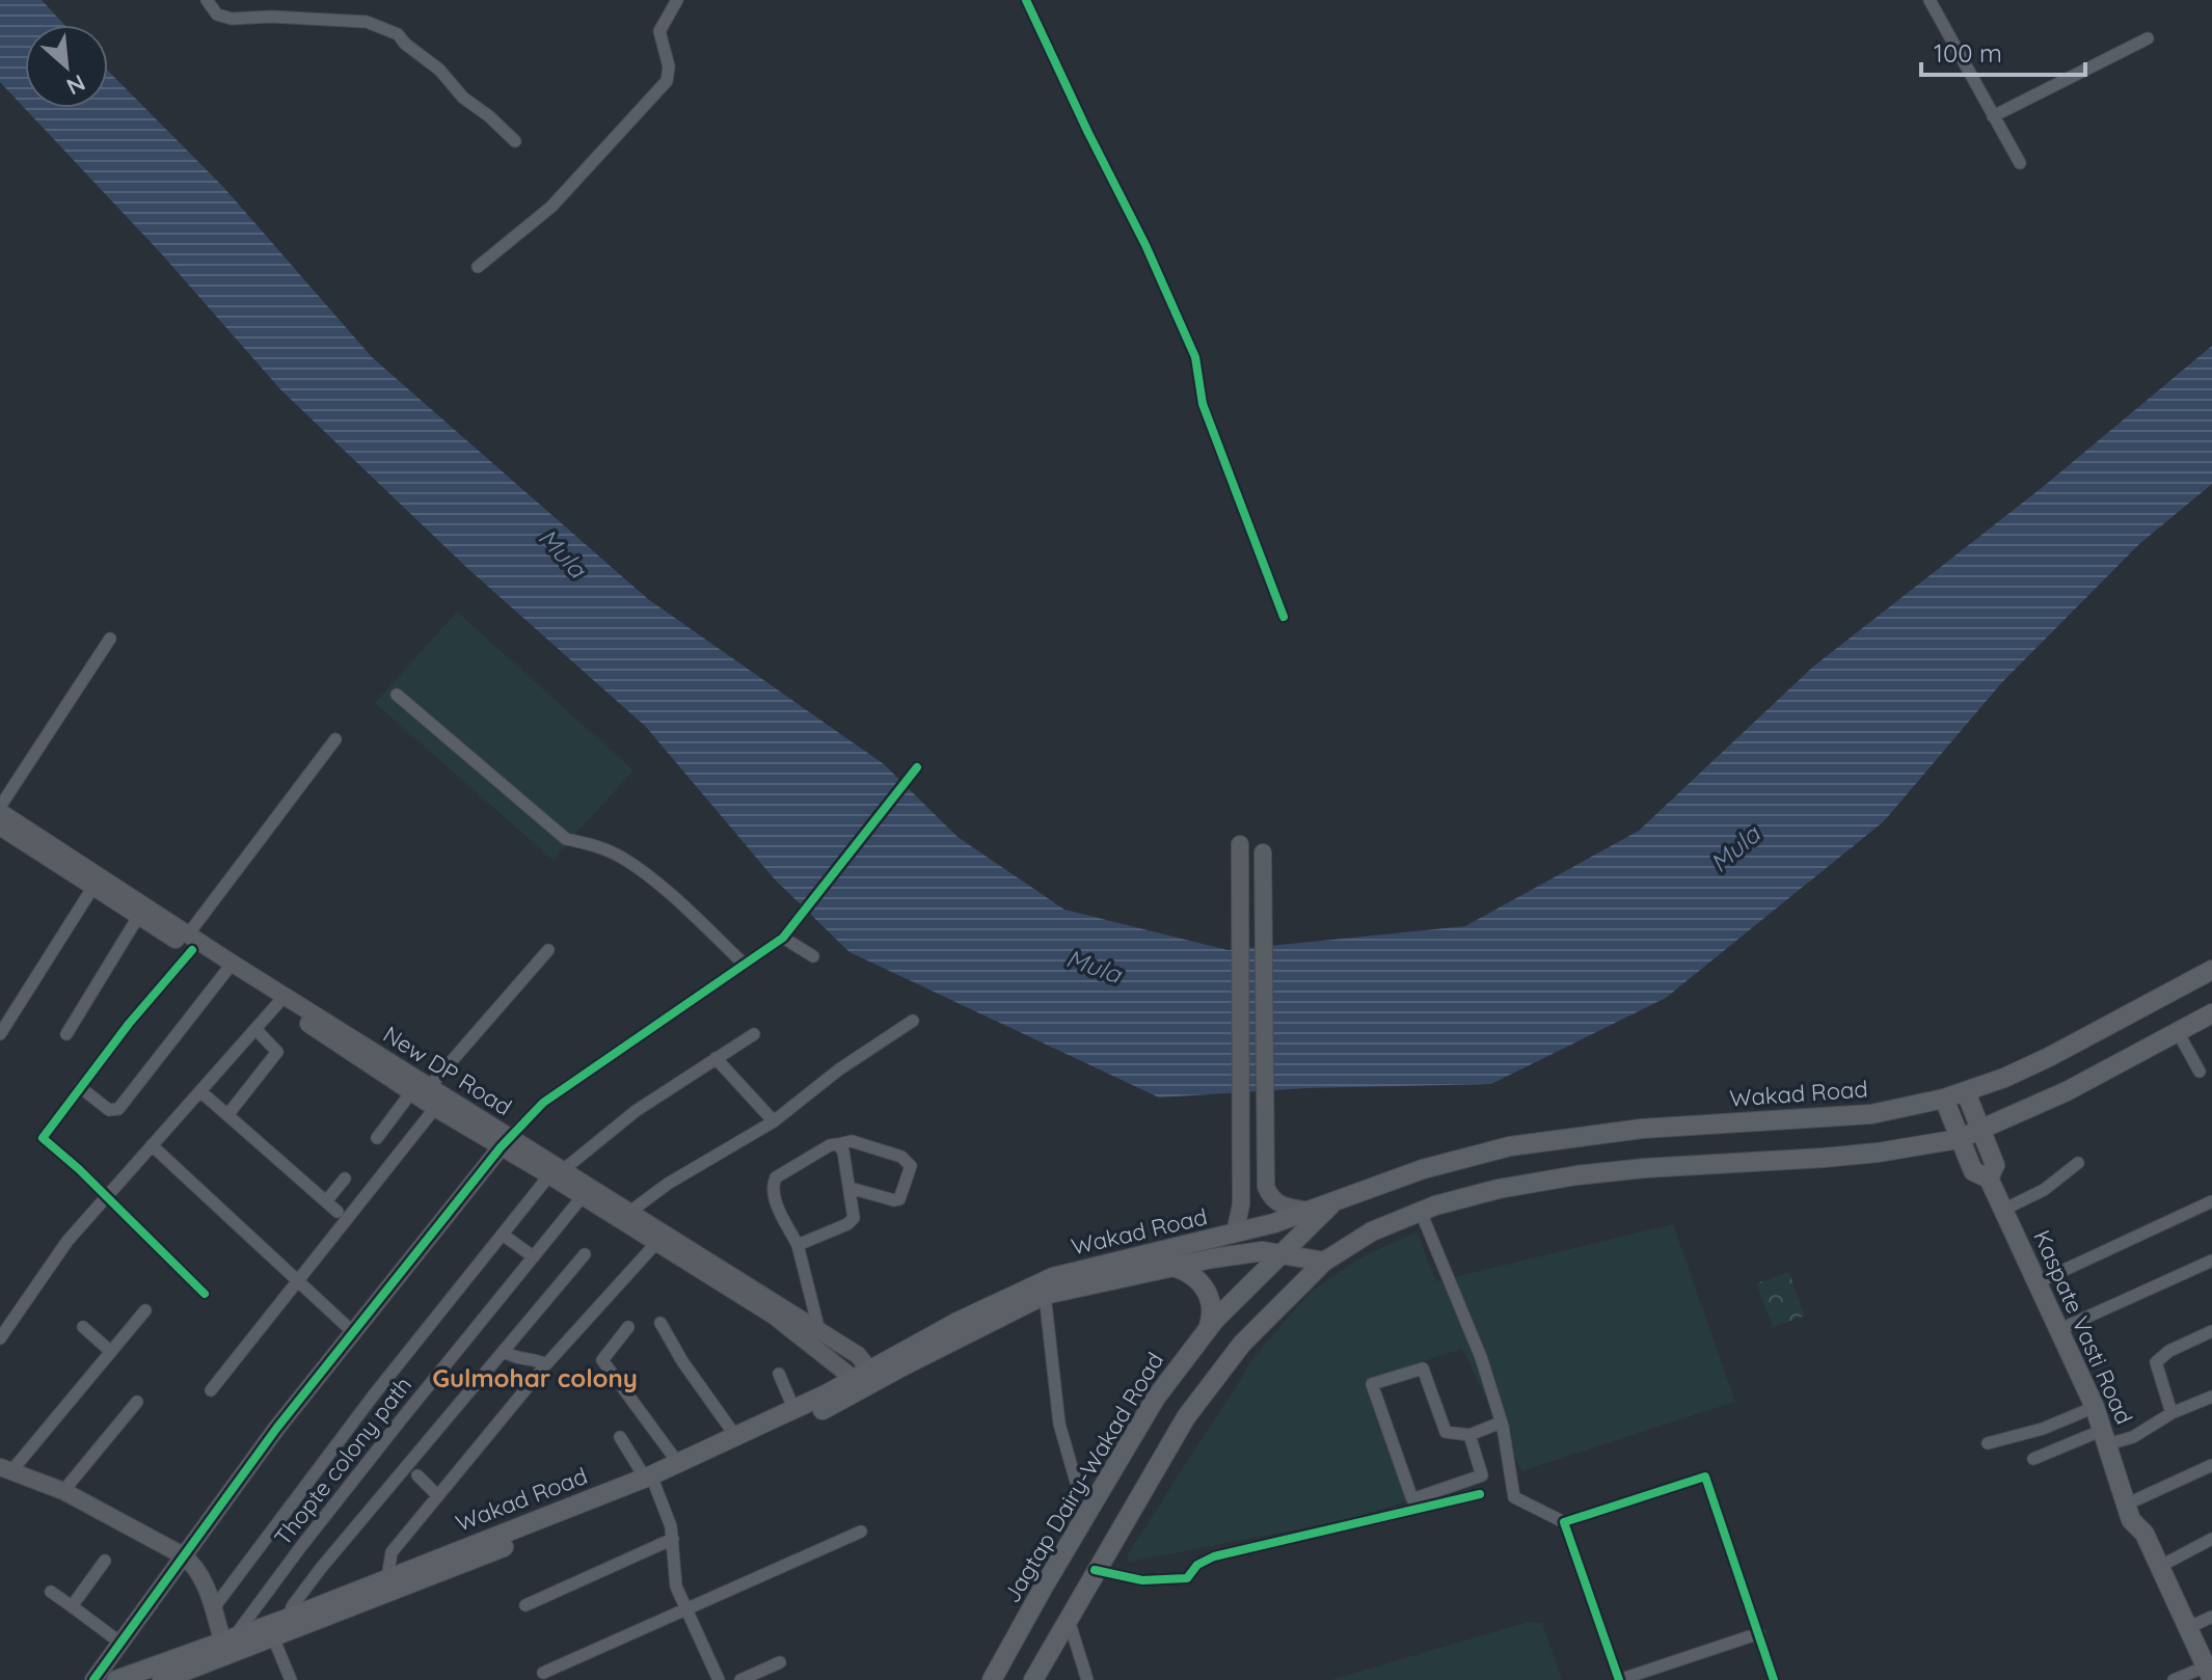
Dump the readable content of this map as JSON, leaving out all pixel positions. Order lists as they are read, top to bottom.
{
  "streets": {
    "main road": [
      "New DP Road",
      "Wakad Road",
      "Kaspate Vasti Road",
      "Jagtap Dairy-Wakad Road"
    ],
    "street": ["Thopte colony path"]
  },
  "crossings": [
    ["New DP Road", "Wakad Road"],
    ["New DP Road", "Thopte colony path"],
    ["Wakad Road", "Kaspate Vasti Road"],
    ["Wakad Road", "Thopte colony path"],
    ["Wakad Road", "Jagtap Dairy-Wakad Road"]
  ],
  "districts": ["Gulmohar colony"],
  "water": ["Mula"],
  "scale_bar": "100 m",
  "north": "bottom right"
}
